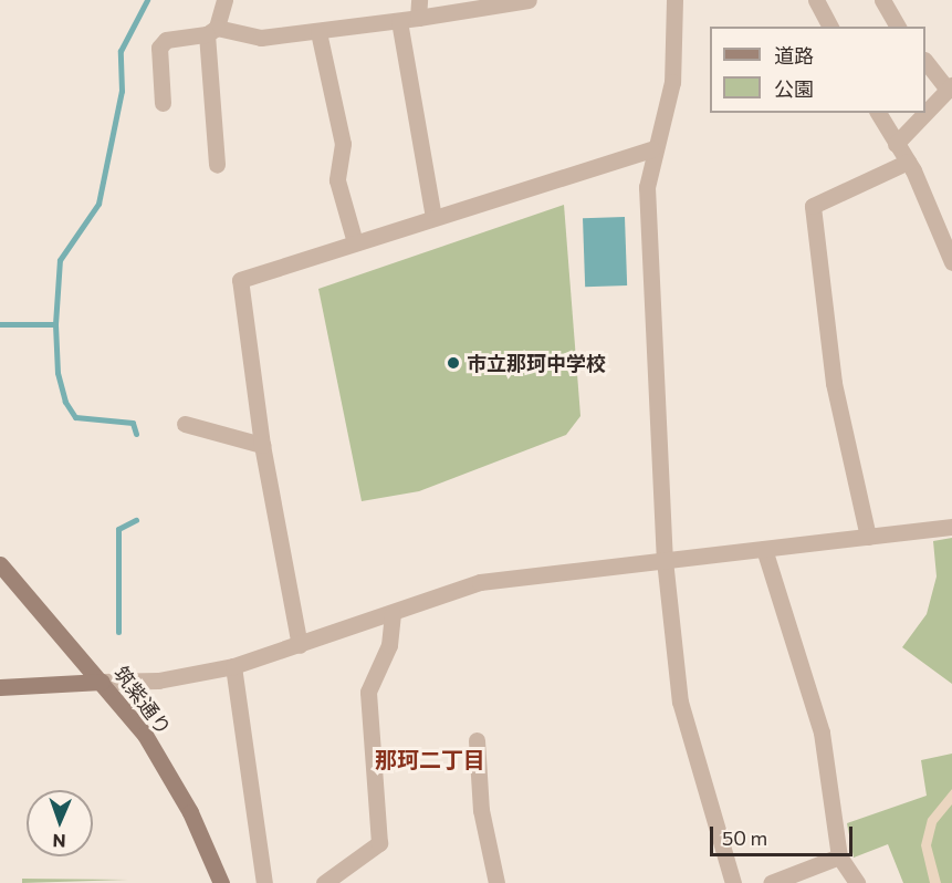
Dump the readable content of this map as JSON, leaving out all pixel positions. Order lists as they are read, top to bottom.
{
  "streets": {
    "street": ["筑紫通り"]
  },
  "districts": ["那珂二丁目"],
  "places": ["市立那珂中学校"],
  "legend": ["道路", "公園"],
  "scale_bar": "50 m",
  "north": "bottom"
}
